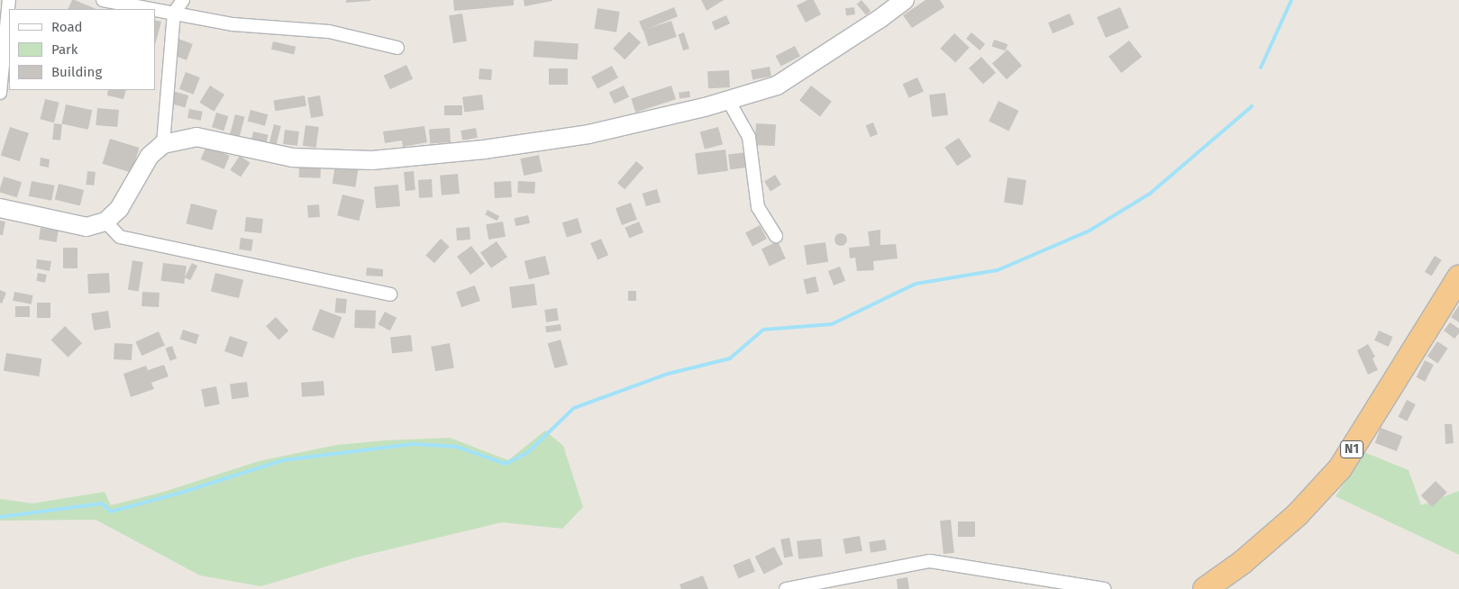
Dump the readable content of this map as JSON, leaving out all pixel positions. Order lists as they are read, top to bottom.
{
  "streets": {
    "highway": ["N1"]
  },
  "legend": ["Road", "Park", "Building"]
}
